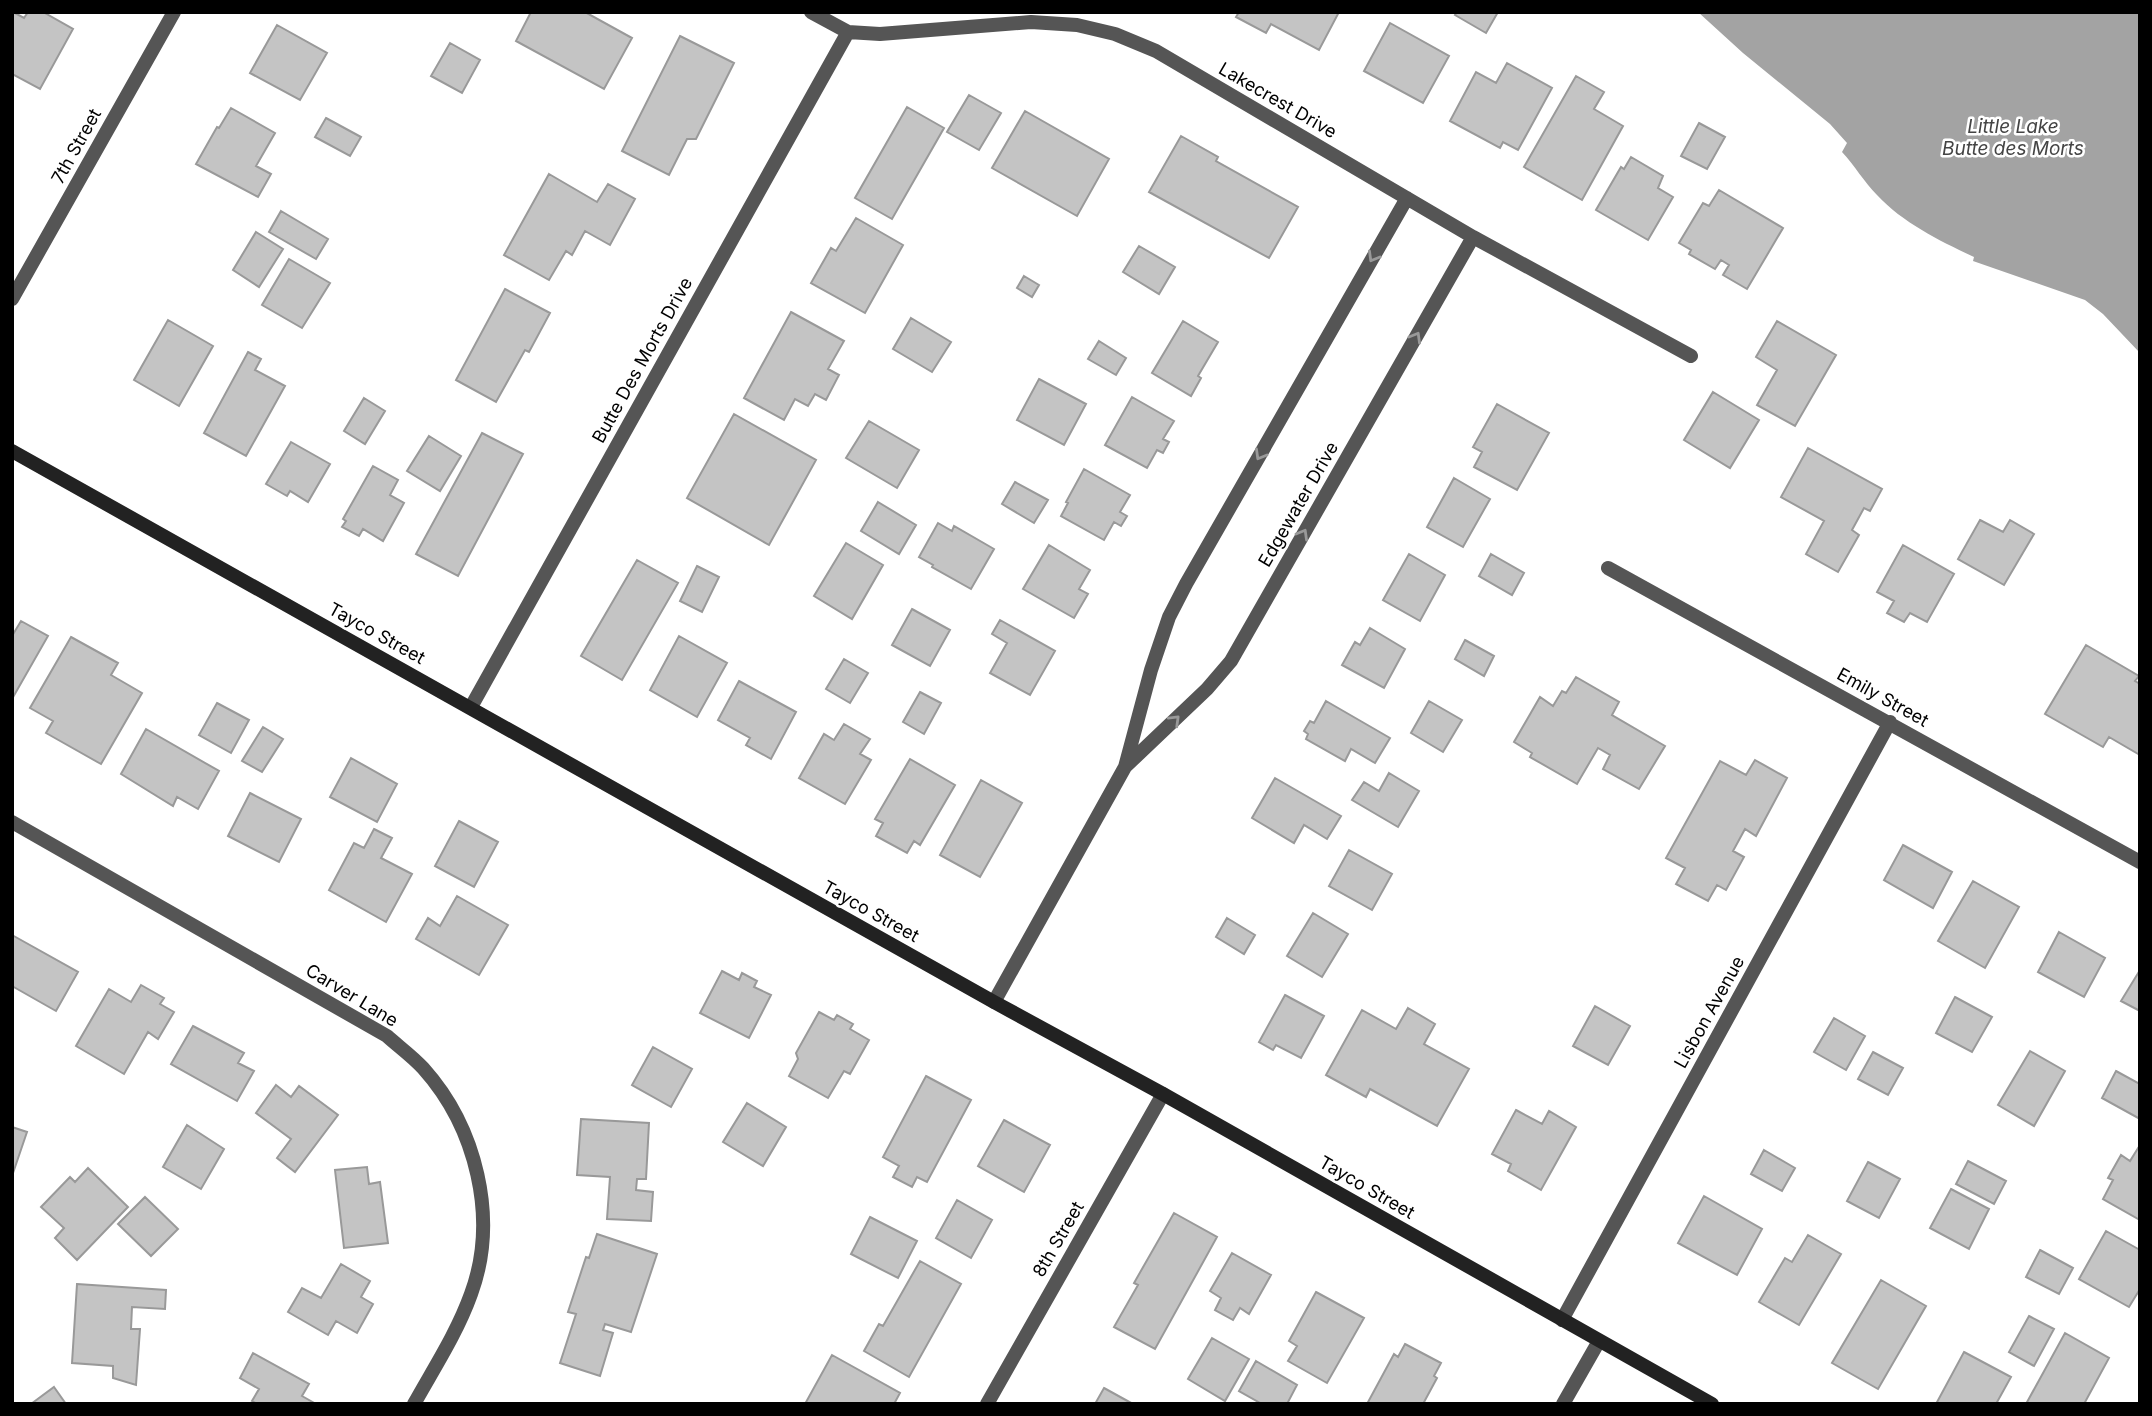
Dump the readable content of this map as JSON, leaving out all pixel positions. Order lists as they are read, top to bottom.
{
  "streets": {
    "street": [
      "Lakecrest Drive",
      "7th Street",
      "Butte Des Morts Drive",
      "Edgewater Drive",
      "Tayco Street",
      "Emily Street",
      "Carver Lane",
      "Lisbon Avenue",
      "8th Street"
    ]
  },
  "crossings": [
    ["Lakecrest Drive", "Butte Des Morts Drive"],
    ["Lakecrest Drive", "Edgewater Drive"],
    ["Butte Des Morts Drive", "Tayco Street"],
    ["Edgewater Drive", "Tayco Street"],
    ["Tayco Street", "Lisbon Avenue"],
    ["Tayco Street", "8th Street"],
    ["Emily Street", "Lisbon Avenue"]
  ],
  "water": ["Little Lake Butte des Morts"]
}
